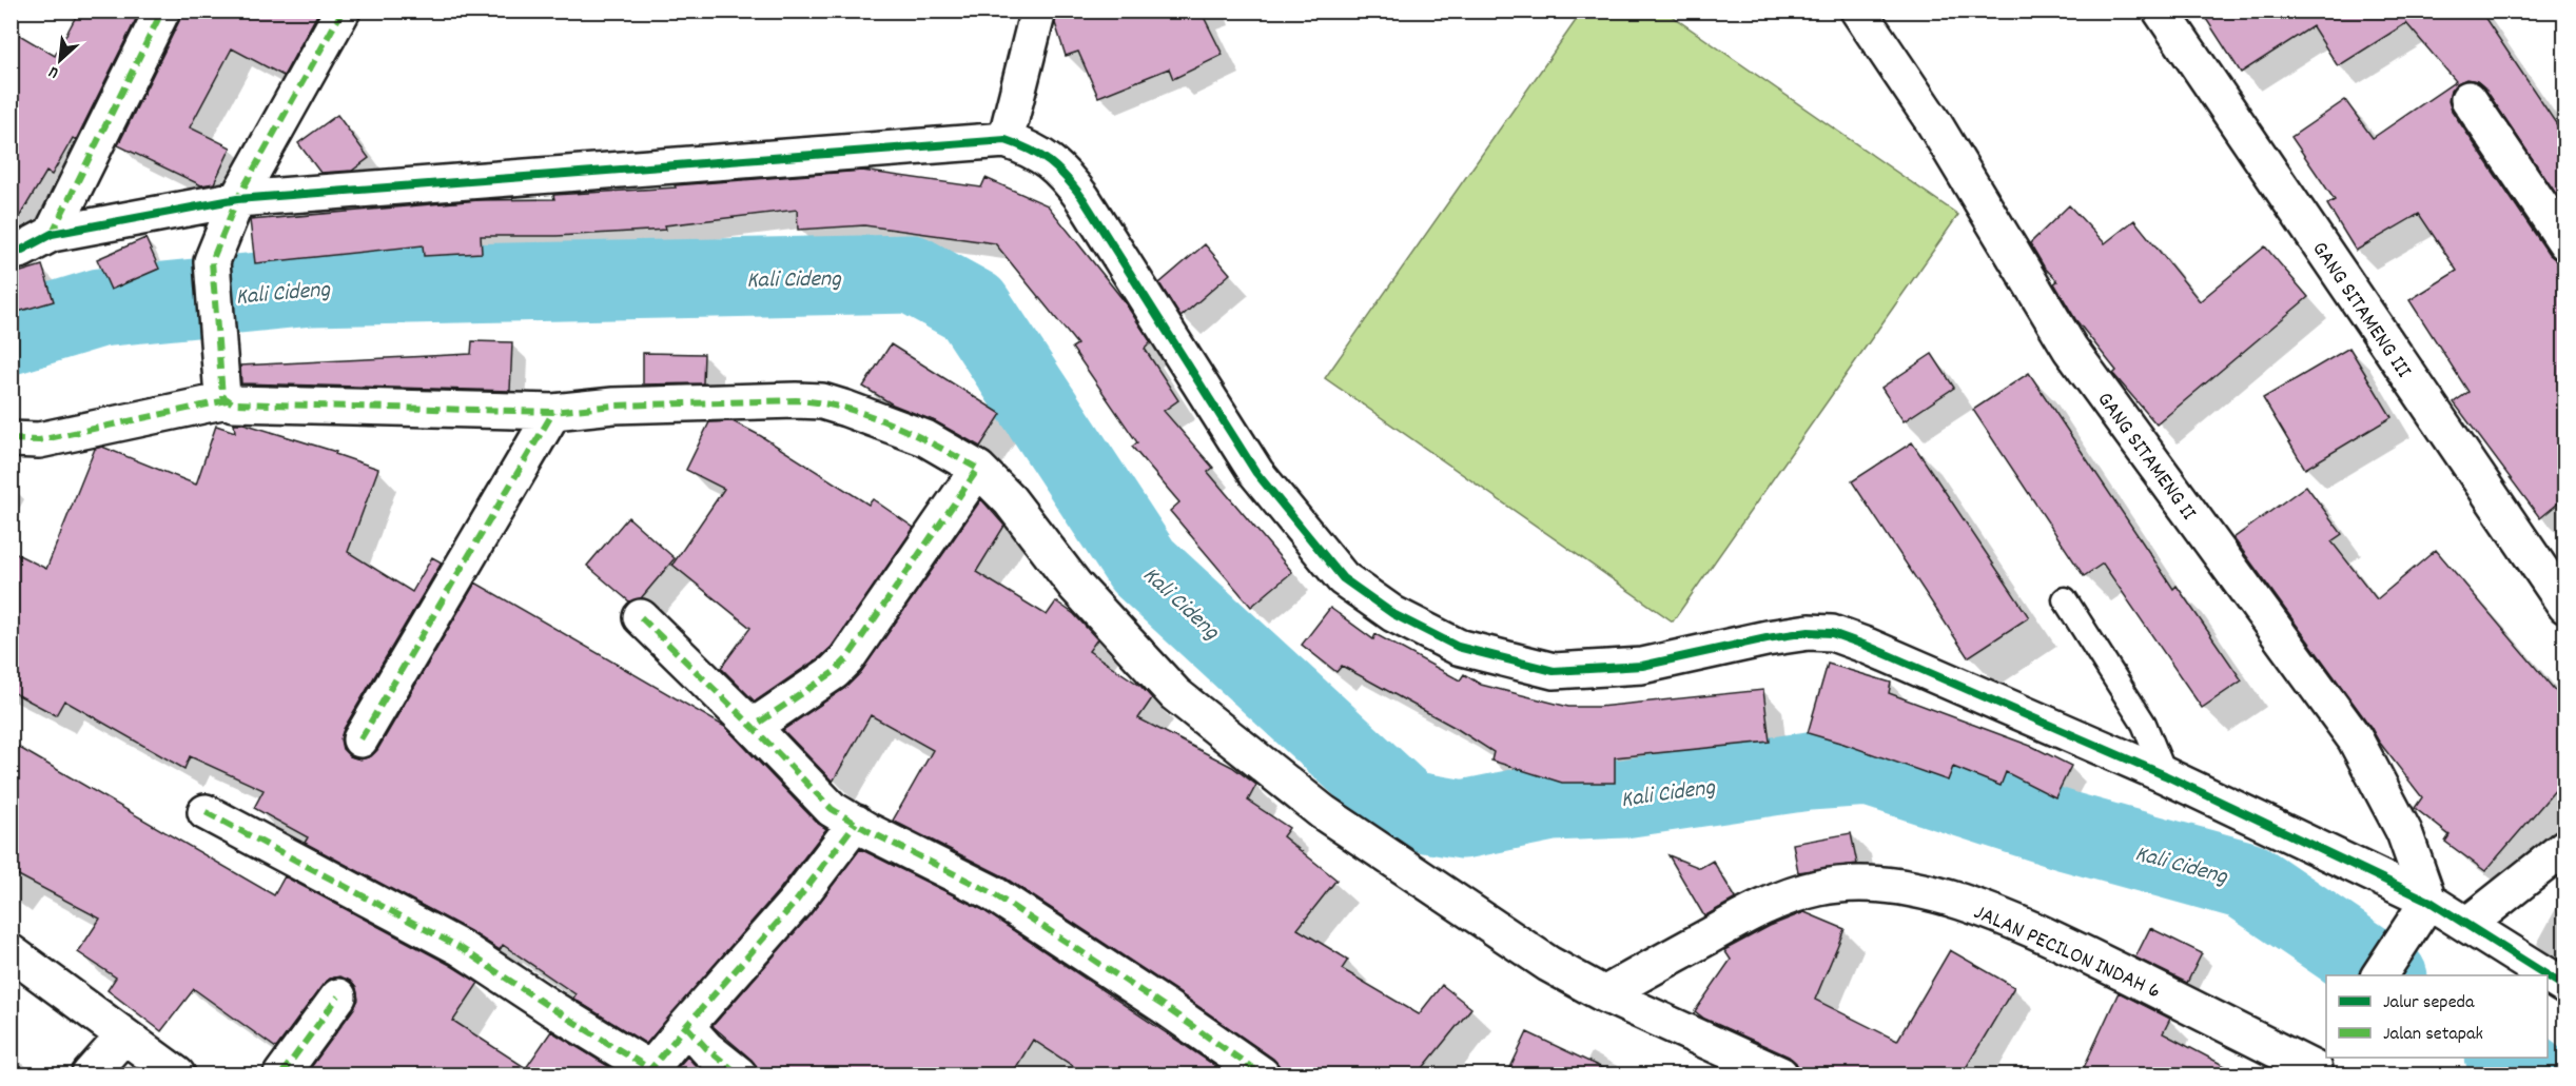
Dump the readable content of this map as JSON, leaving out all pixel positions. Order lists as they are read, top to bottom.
{
  "streets": {
    "street": ["GANG SITAMENG III", "GANG SITAMENG II", "JALAN PECILON INDAH 6"]
  },
  "water": ["Kali Cideng"],
  "legend": ["Jalur sepeda", "Jalan setapak"],
  "north": "bottom left"
}
